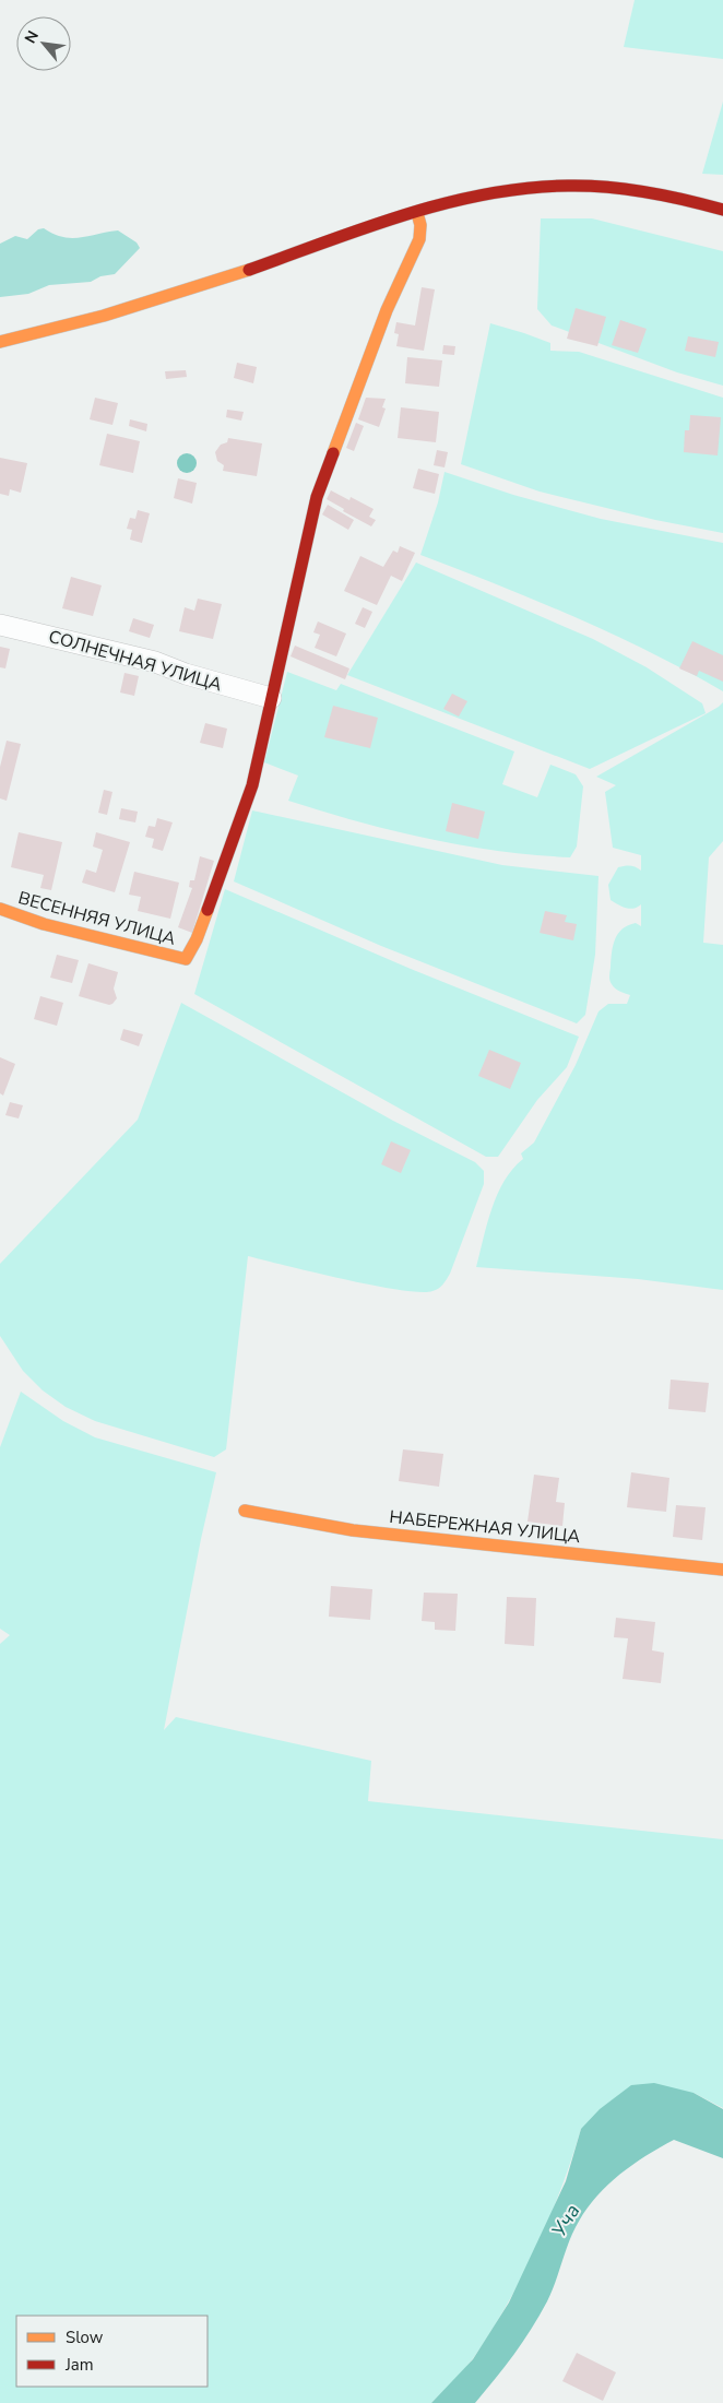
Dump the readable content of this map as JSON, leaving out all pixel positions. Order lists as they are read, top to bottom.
{
  "streets": {
    "street": ["СОЛНЕЧНАЯ УЛИЦА", "ВЕСЕННЯЯ УЛИЦА", "НАБЕРЕЖНАЯ УЛИЦА"]
  },
  "crossings": [
    ["СОЛНЕЧНАЯ УЛИЦА", "ВЕСЕННЯЯ УЛИЦА"]
  ],
  "water": ["Уча"],
  "legend": ["Slow", "Jam"],
  "north": "top left"
}
